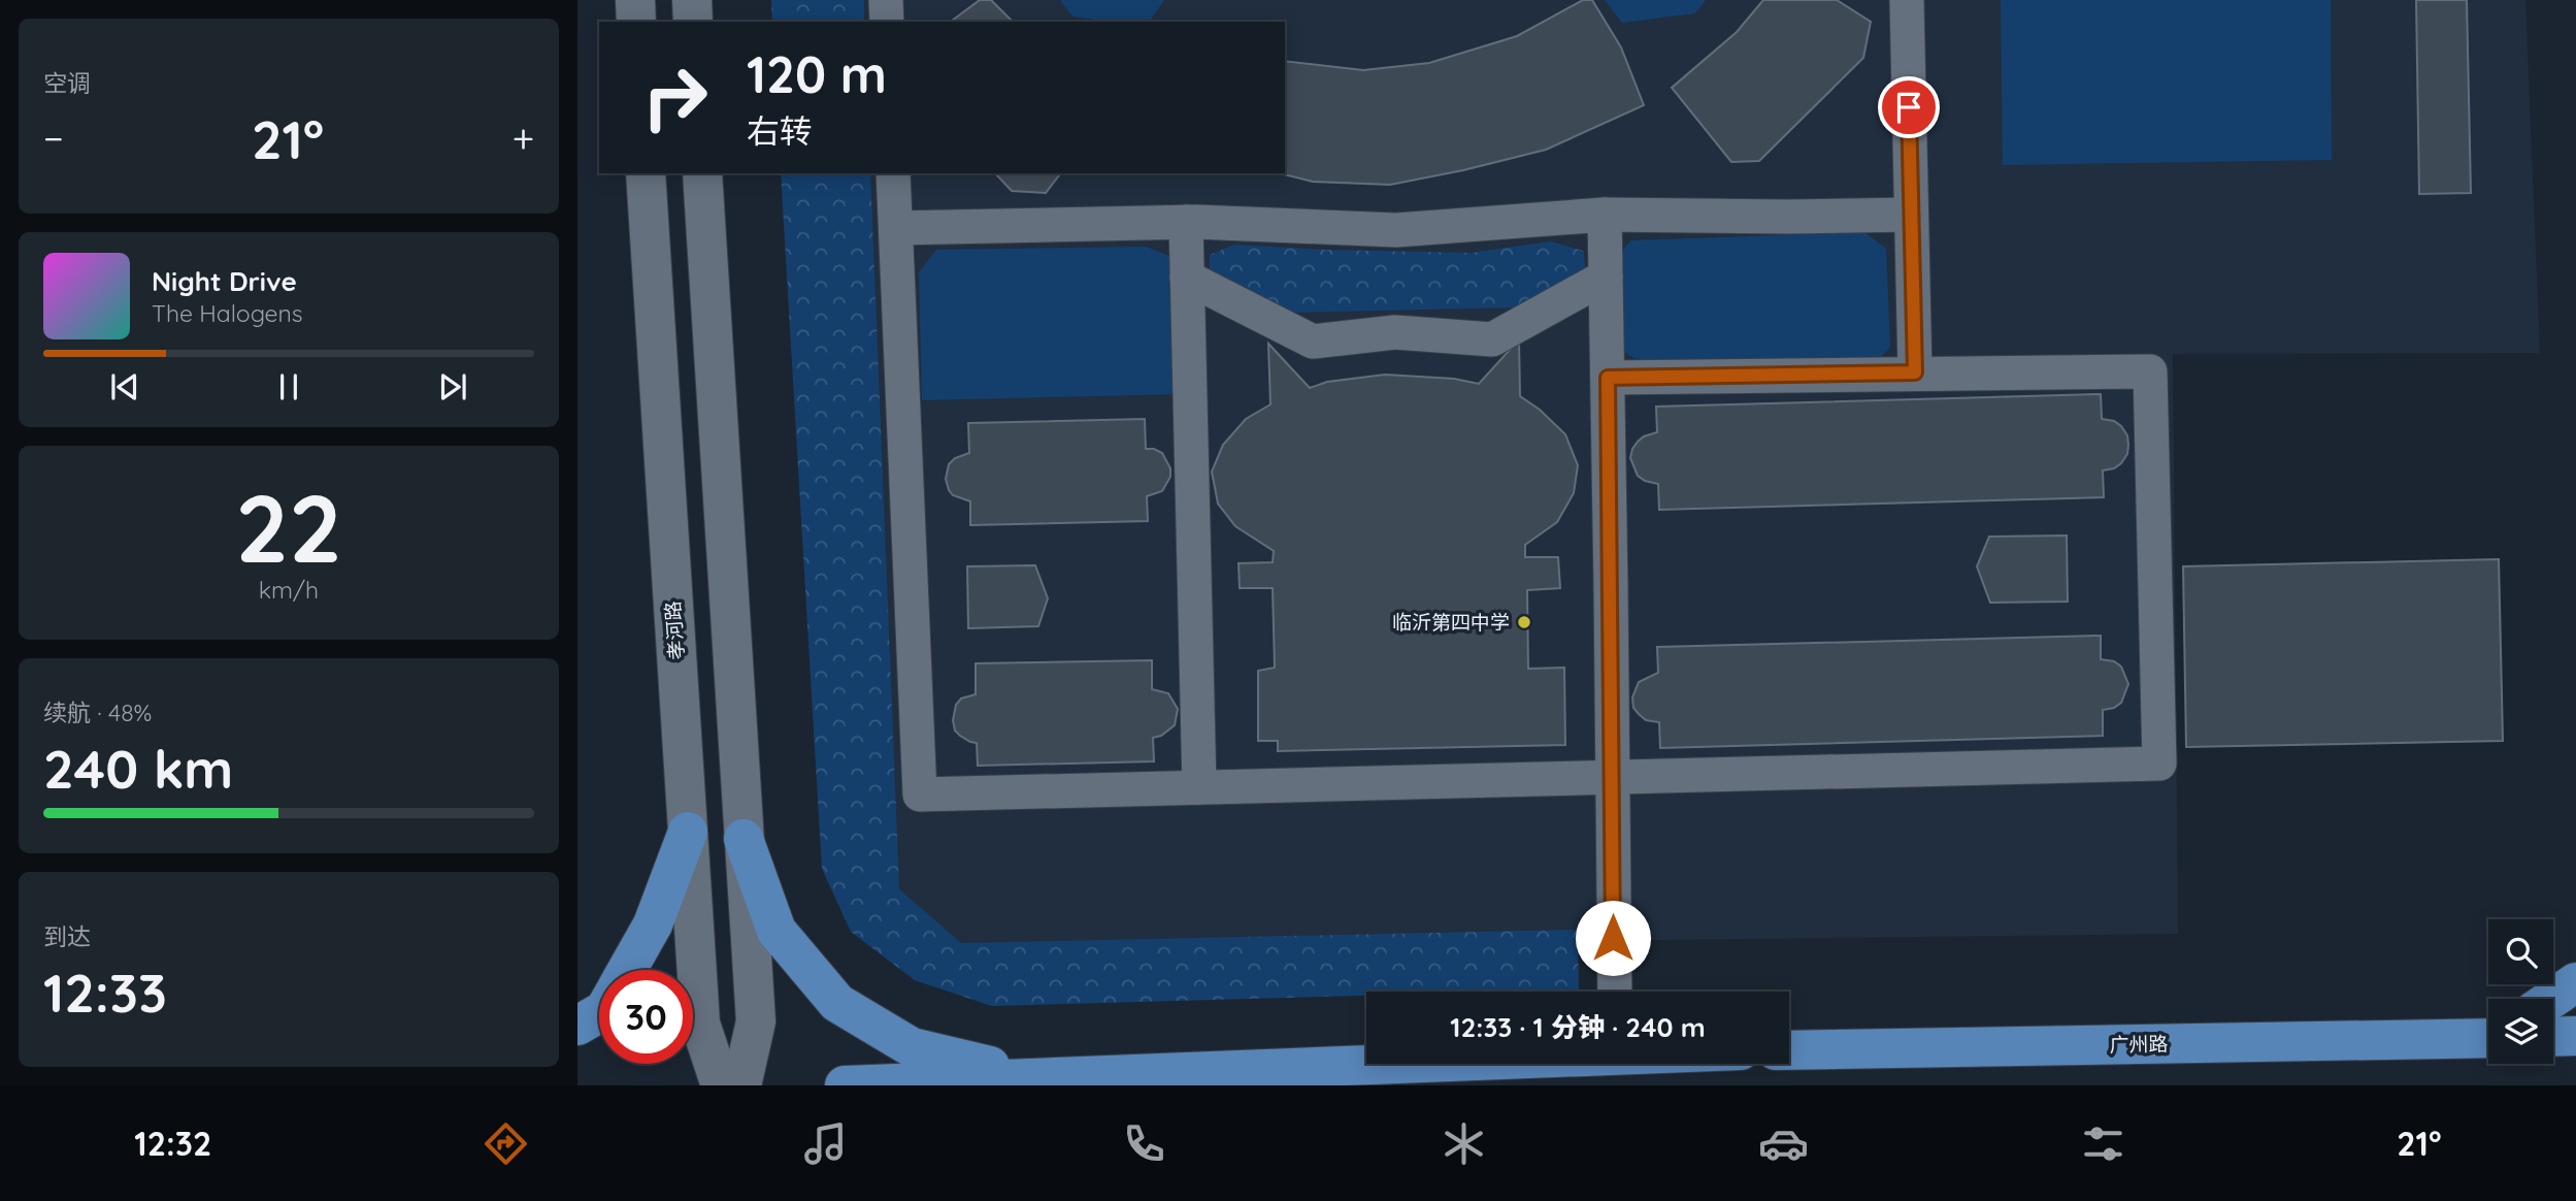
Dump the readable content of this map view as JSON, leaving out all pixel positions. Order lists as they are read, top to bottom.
{
  "streets": {
    "main road": ["孝河路", "广州路"]
  },
  "places": ["临沂第四中学"],
  "page": {
    "tile": [
      "空调",
      ["22", "km/h"],
      ["续航 · 48%", "240 km"],
      ["到达", "12:33"]
    ],
    "turn": ["120 m", "右转"],
    "heat": ["−", "21°", "+"],
    "song": ["Night Drive", "The Halogens"],
    "limit": "30",
    "trip": "12:33 · 1 分钟 · 240 m",
    "tabs": ["12:32", "21°"]
  }
}
